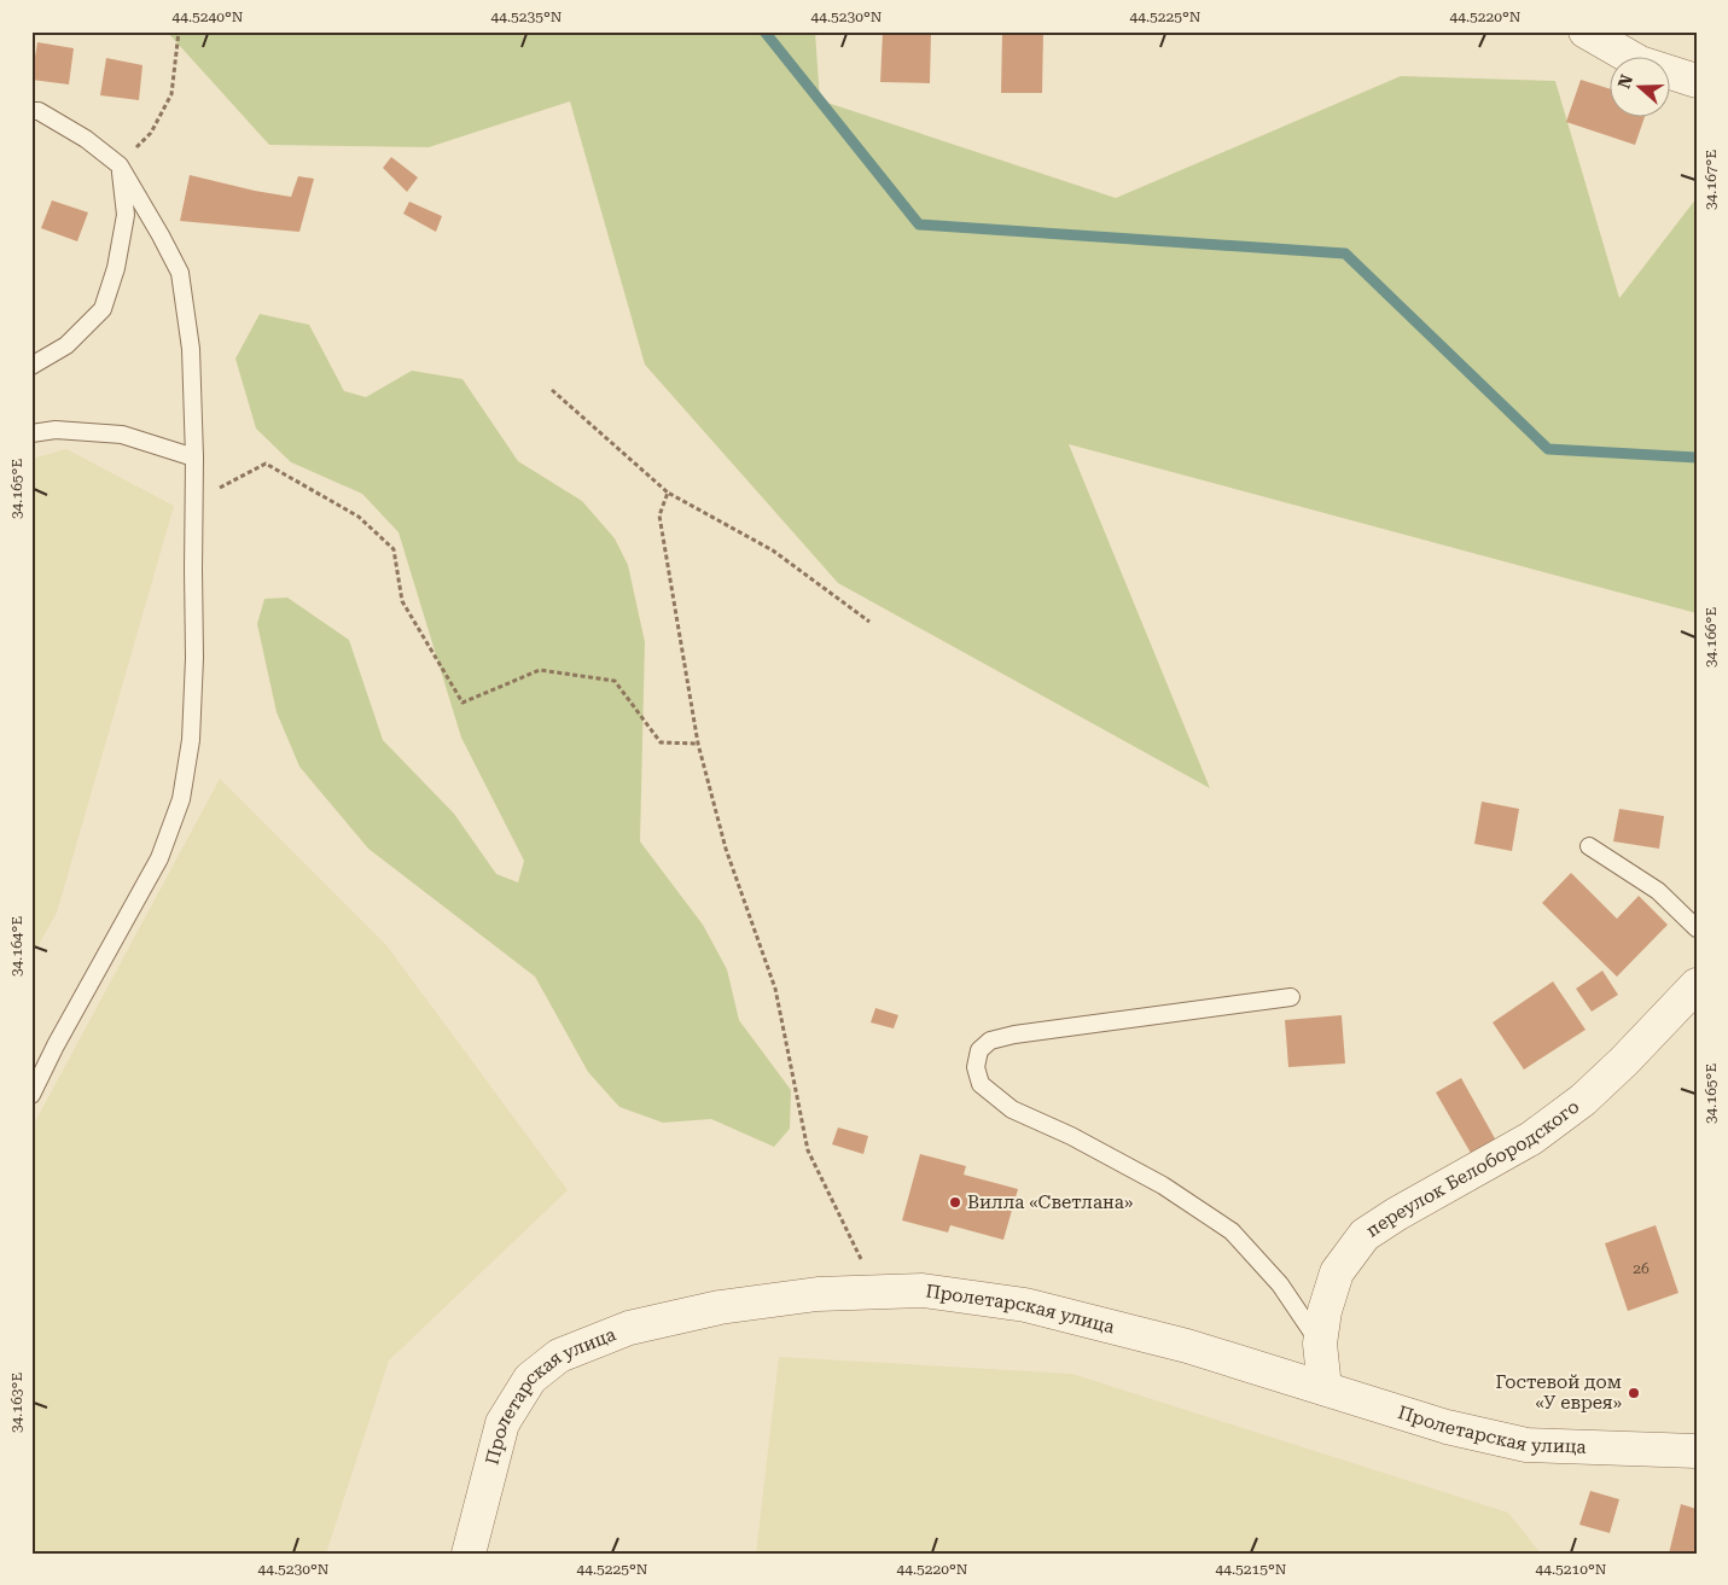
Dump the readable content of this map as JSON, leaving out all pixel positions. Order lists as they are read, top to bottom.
{
  "streets": {
    "street": ["переулок Белобородского", "Пролетарская улица"]
  },
  "crossings": [
    ["переулок Белобородского", "Пролетарская улица"]
  ],
  "places": ["Вилла «Светлана»", "Гостевой дом «У еврея»"],
  "house_numbers": ["26"],
  "north": "left",
  "coordinates": [
    "44.5240°N",
    "44.5235°N",
    "44.5230°N",
    "44.5225°N",
    "44.5220°N",
    "34.167°E",
    "34.165°E",
    "34.166°E",
    "34.164°E",
    "34.163°E",
    "44.5215°N",
    "44.5210°N"
  ]
}
